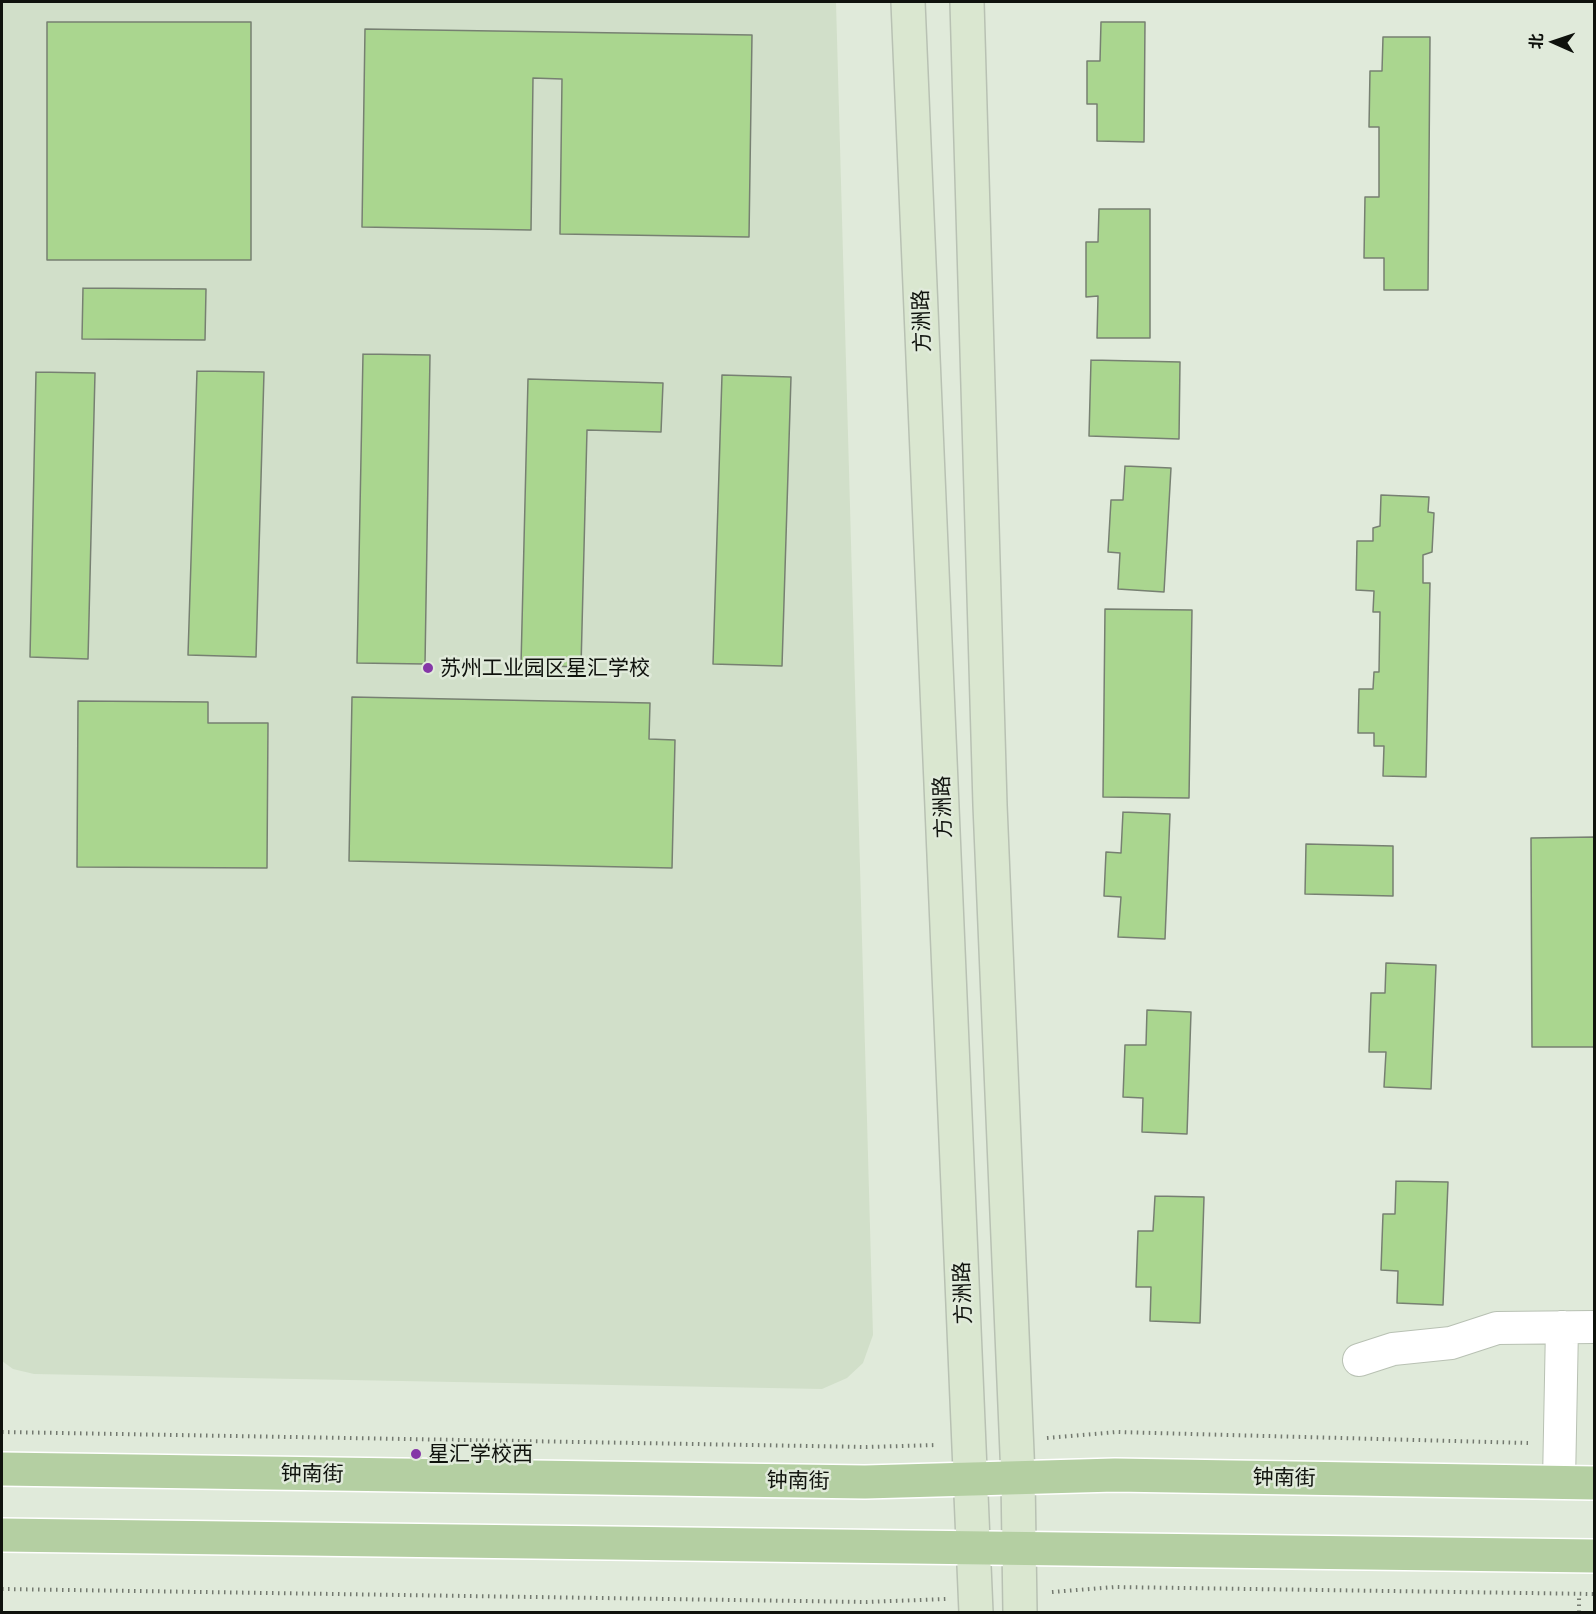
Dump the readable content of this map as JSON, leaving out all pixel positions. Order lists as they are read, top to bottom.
{
  "streets": {
    "main road": ["方洲路", "钟南街"]
  },
  "crossings": [
    ["方洲路", "钟南街"]
  ],
  "places": ["苏州工业园区星汇学校", "星汇学校西"],
  "north": "left"
}
